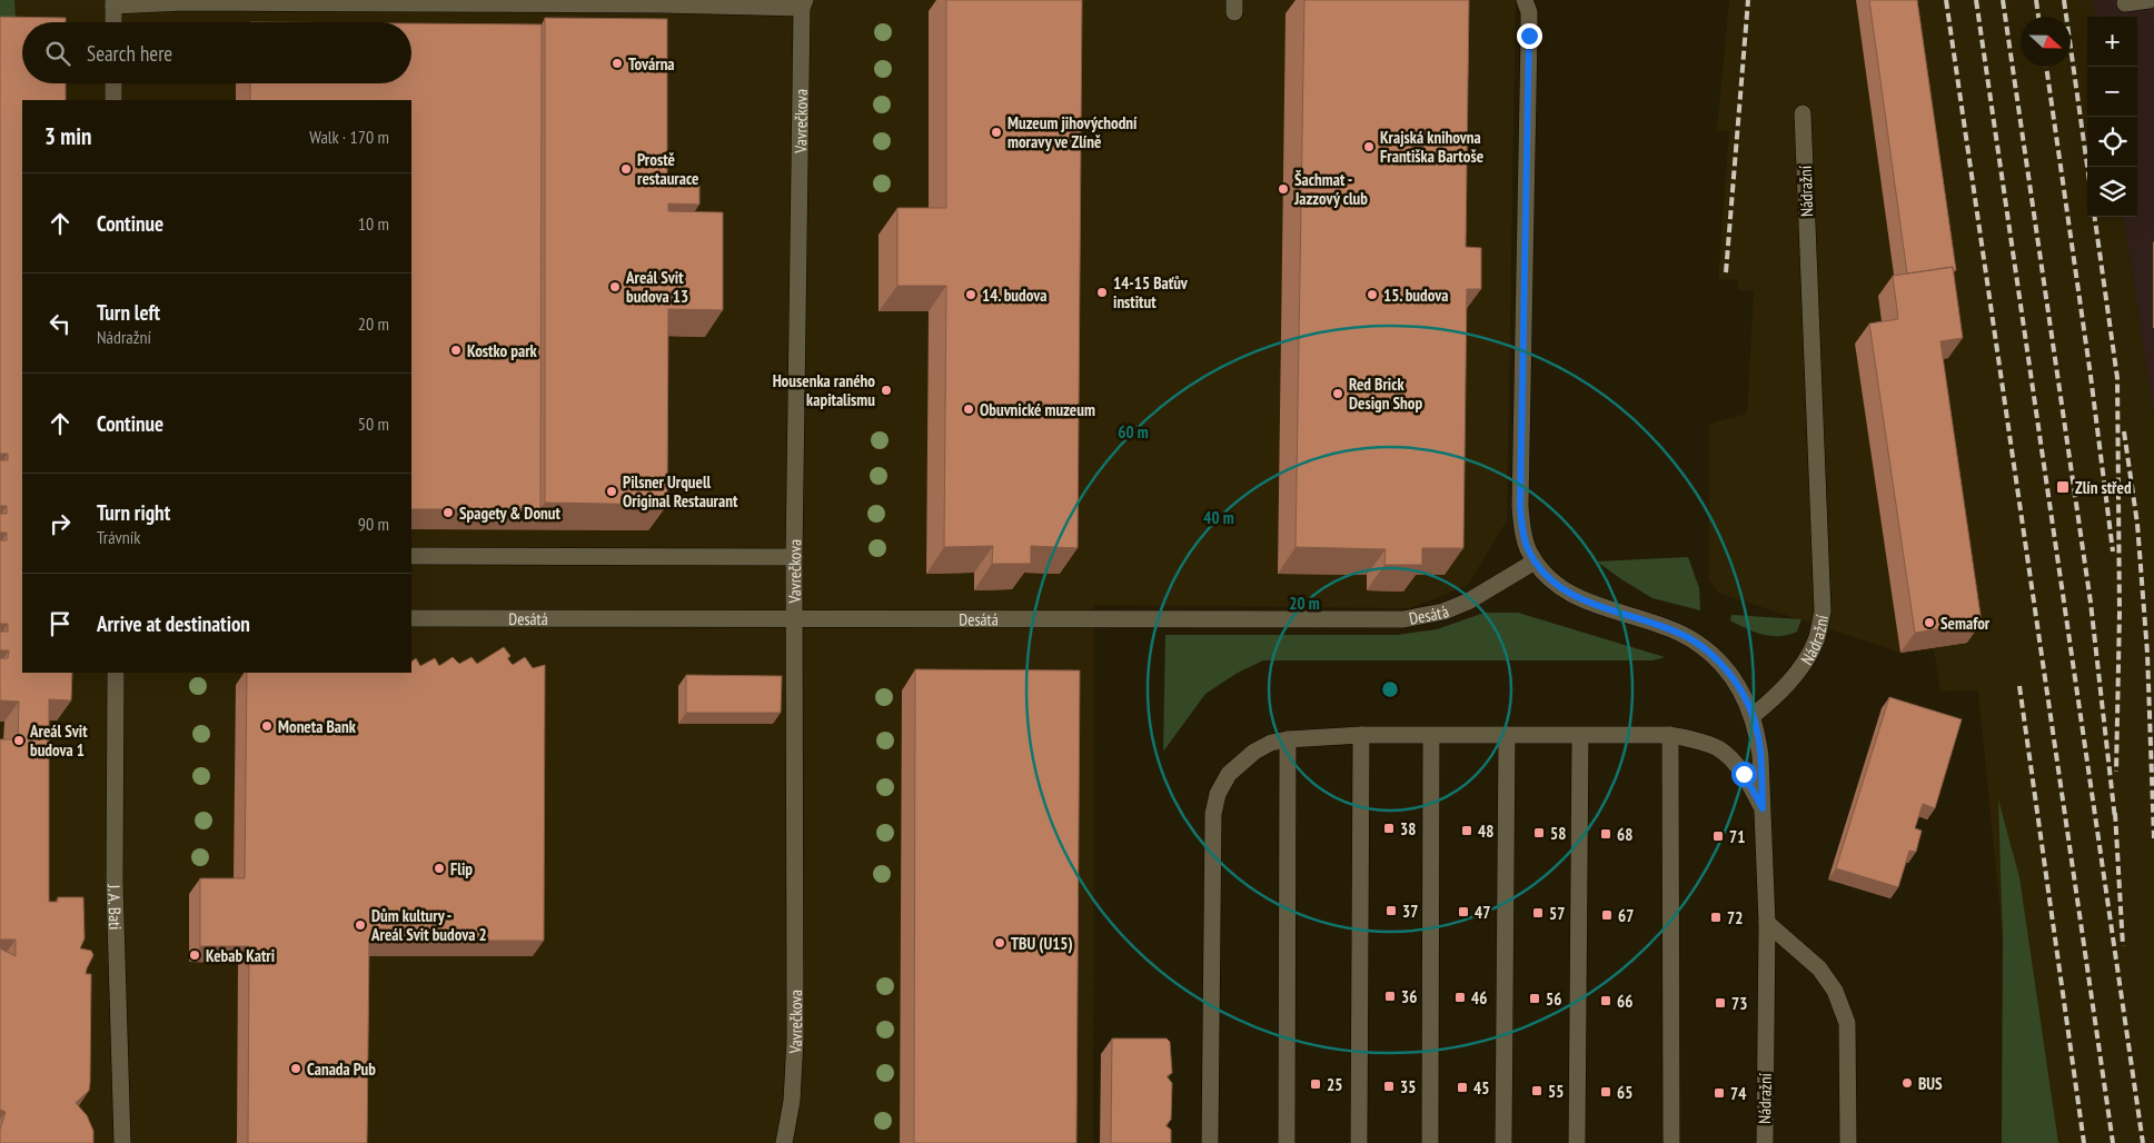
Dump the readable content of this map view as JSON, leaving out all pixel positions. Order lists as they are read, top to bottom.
{
  "streets": {
    "street": [
      "Vavrečkova",
      "Nádražní",
      "Desátá",
      "J. A. Bati"
    ]
  },
  "crossings": [
    ["Vavrečkova", "Desátá"]
  ],
  "places": {
    "other": [
      "Továrna",
      "Muzeum jihovýchodní moravy ve Zlíně",
      "Krajská knihovna Františka Bartoše",
      "Prostě restaurace",
      "Šachmat - Jazzový club",
      "Areál Svit budova 13",
      "14-15 Baťův institut",
      "14. budova",
      "15. budova",
      "Kostko park",
      "Housenka raného kapitalismu",
      "Red Brick Design Shop",
      "Obuvnické muzeum",
      "Pilsner Urquell Original Restaurant",
      "Spagety & Donut",
      "Semafor",
      "Moneta Bank",
      "Areál Svit budova 1",
      "Flip",
      "Dům kultury - Areál Svit budova 2",
      "TBU (U15)",
      "Kebab Katri",
      "Canada Pub",
      "BUS"
    ],
    "transit": [
      "Zlín střed",
      "38",
      "48",
      "58",
      "68",
      "71",
      "37",
      "47",
      "57",
      "67",
      "72",
      "36",
      "46",
      "56",
      "66",
      "73",
      "25",
      "35",
      "45",
      "55",
      "65",
      "74"
    ]
  },
  "north": "right",
  "page": {
    "map_buttons": ["+", "−"],
    "search": "Search here",
    "heading": ["3 min", "Walk · 170 m"],
    "list": [
      ["Continue", "10 m"],
      ["Turn left", "Nádražní", "20 m"],
      ["Continue", "50 m"],
      ["Turn right", "Trávník", "90 m"],
      "Arrive at destination"
    ]
  },
  "rings": ["60 m", "40 m", "20 m"]
}
